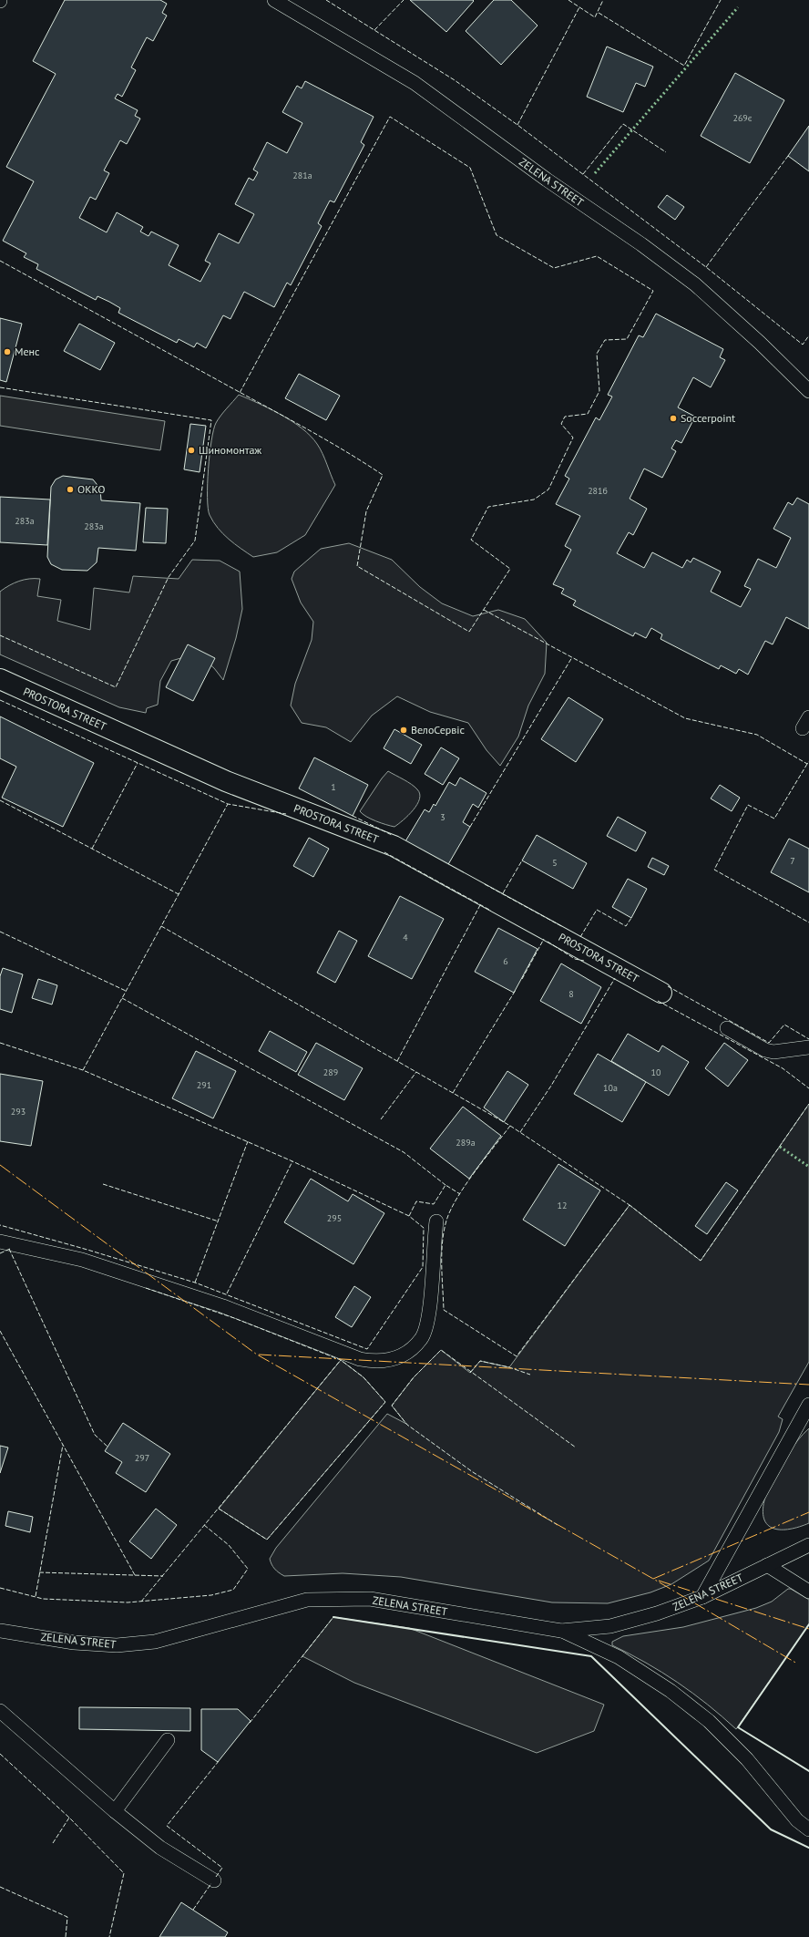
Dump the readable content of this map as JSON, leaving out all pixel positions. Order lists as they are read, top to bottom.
{
  "streets": {
    "street": ["PROSTORA STREET"],
    "lane": ["ZELENA STREET"]
  },
  "places": [
    "Менс",
    "Soccerpoint",
    "Шиномонтаж",
    "OKKO",
    "ВелоСервіс"
  ],
  "house_numbers": [
    "269є",
    "281а",
    "281б",
    "283а",
    "283а",
    "1",
    "3",
    "7",
    "5",
    "4",
    "6",
    "8",
    "289",
    "10",
    "291",
    "10а",
    "293",
    "289а",
    "12",
    "295",
    "297"
  ]
}
